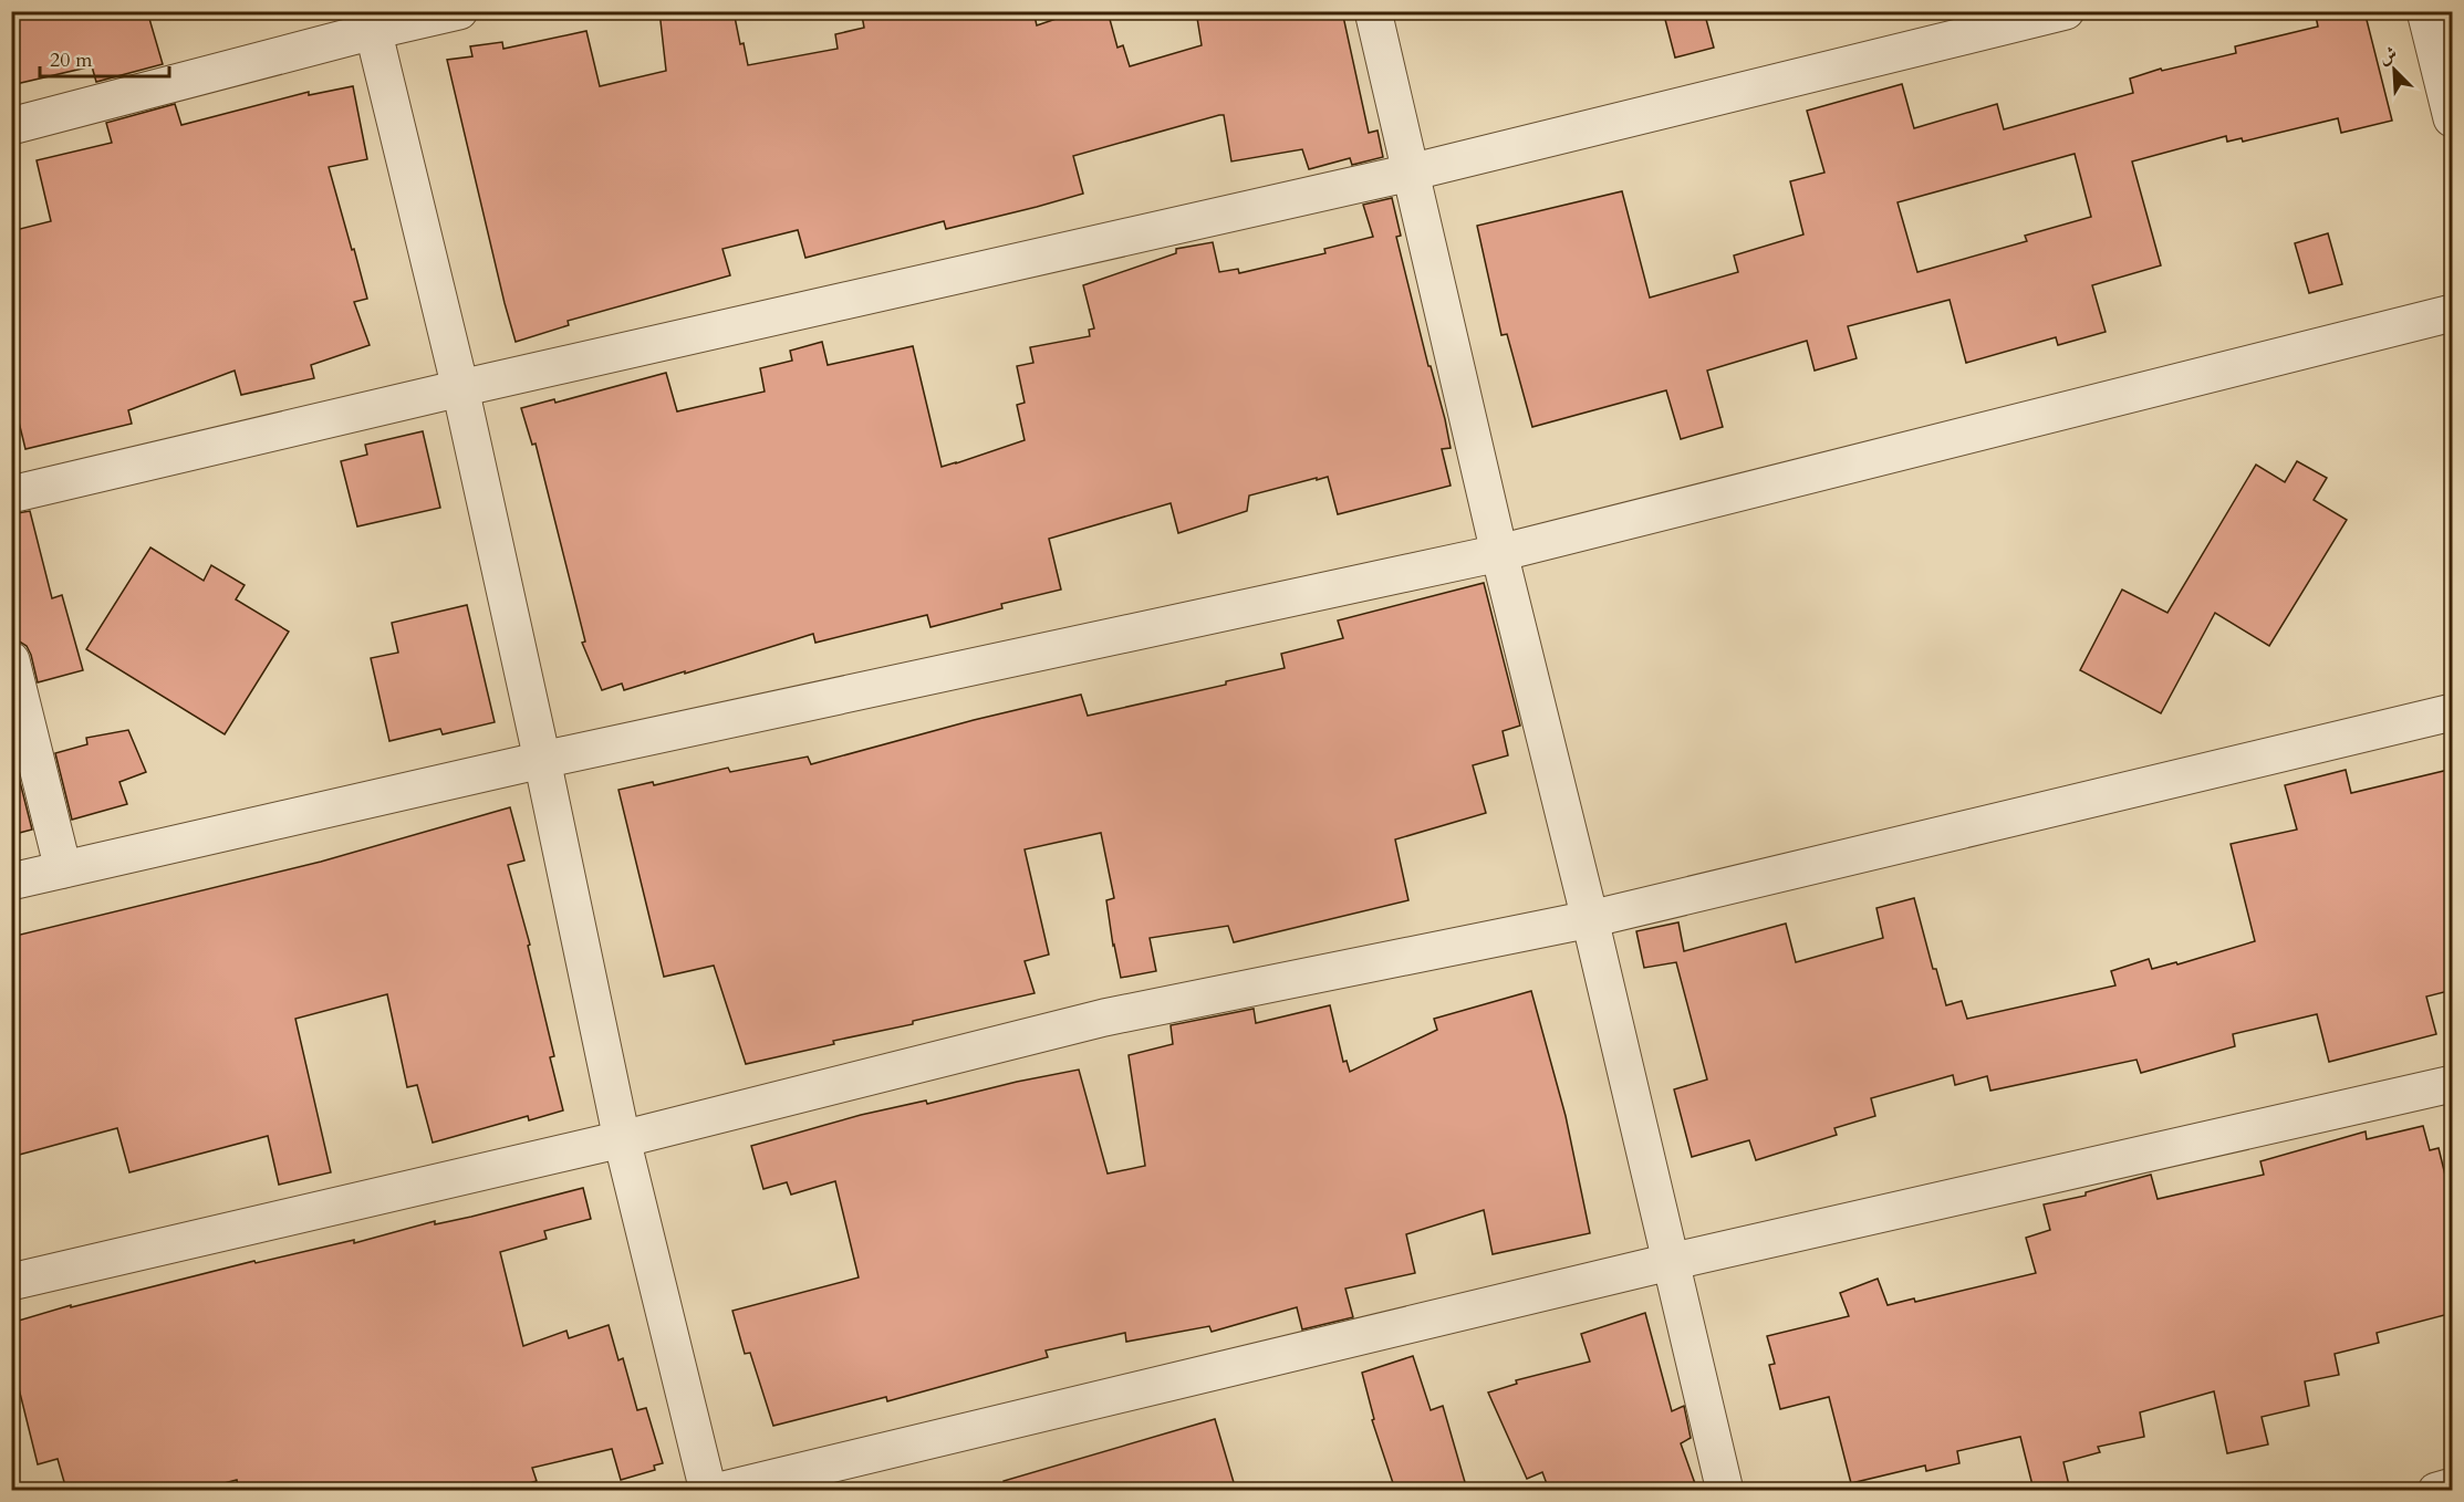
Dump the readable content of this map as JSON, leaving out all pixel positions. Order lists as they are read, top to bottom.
{
  "scale_bar": "20 m",
  "north": "top left"
}
